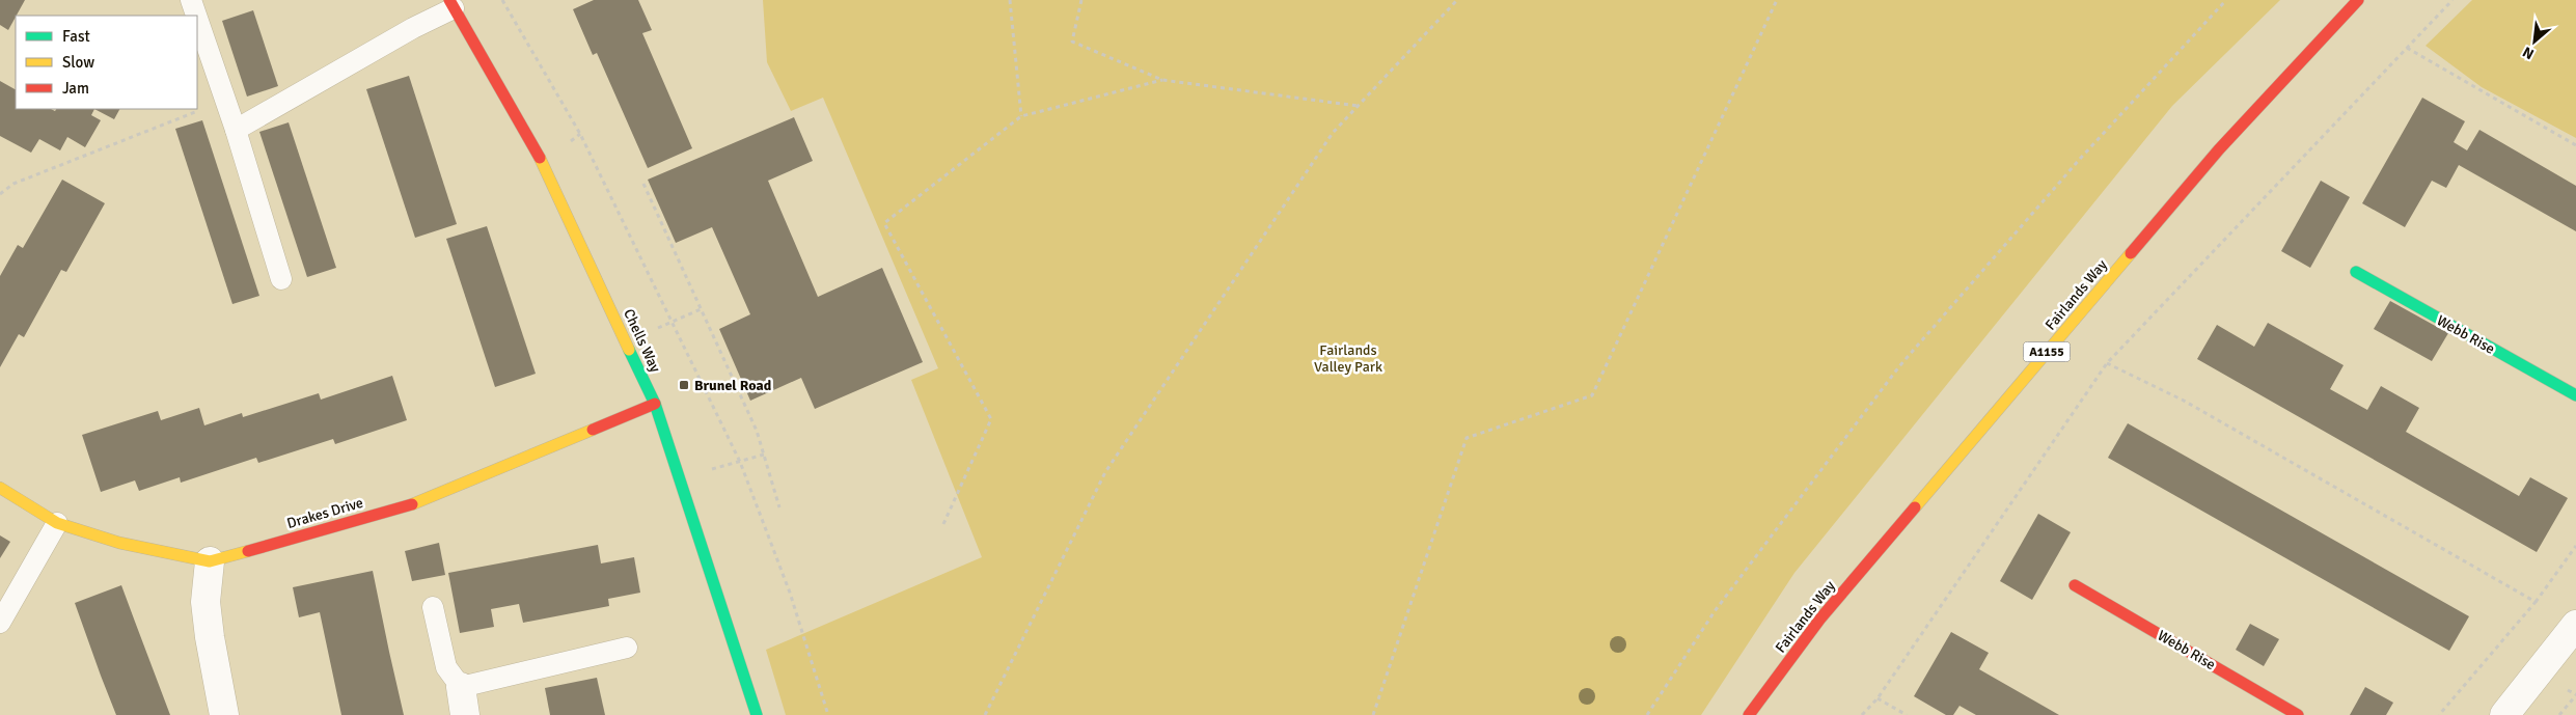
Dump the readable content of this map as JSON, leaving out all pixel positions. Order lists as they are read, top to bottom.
{
  "streets": {
    "street": [
      "Fairlands Way",
      "Webb Rise",
      "Chells Way",
      "A1155",
      "Drakes Drive"
    ]
  },
  "crossings": [
    ["Chells Way", "Drakes Drive"]
  ],
  "parks": ["Fairlands Valley Park"],
  "places": {
    "transit": ["Brunel Road"]
  },
  "legend": ["Fast", "Slow", "Jam"],
  "north": "bottom left"
}
